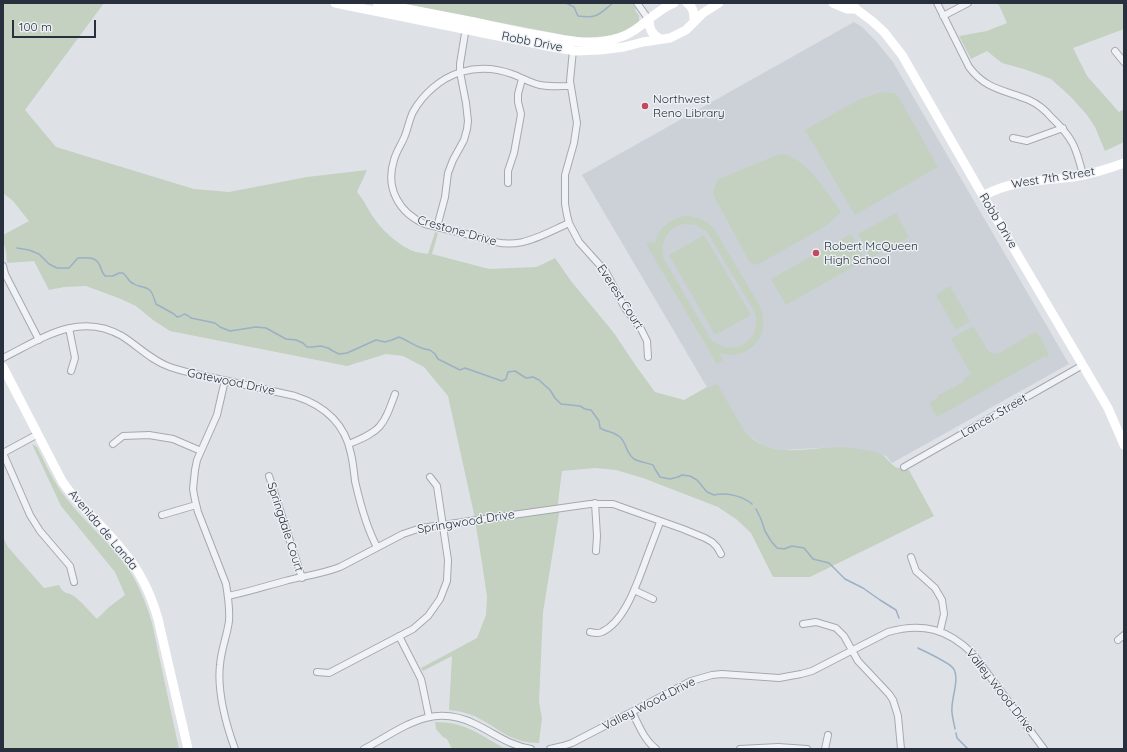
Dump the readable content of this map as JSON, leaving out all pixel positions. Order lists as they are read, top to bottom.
{
  "streets": {
    "street": [
      "Robb Drive",
      "West 7th Street",
      "Crestone Drive",
      "Everest Court",
      "Gatewood Drive",
      "Lancer Street",
      "Springwood Drive",
      "Springdale Court",
      "Avenida de Landa",
      "Valley Wood Drive"
    ]
  },
  "crossings": [
    ["Robb Drive", "West 7th Street"],
    ["Robb Drive", "Everest Court"],
    ["Robb Drive", "Lancer Street"],
    ["Crestone Drive", "Everest Court"],
    ["Gatewood Drive", "Springwood Drive"],
    ["Springwood Drive", "Springdale Court"]
  ],
  "places": ["Northwest Reno Library", "Robert McQueen High School"],
  "scale_bar": "100 m"
}
